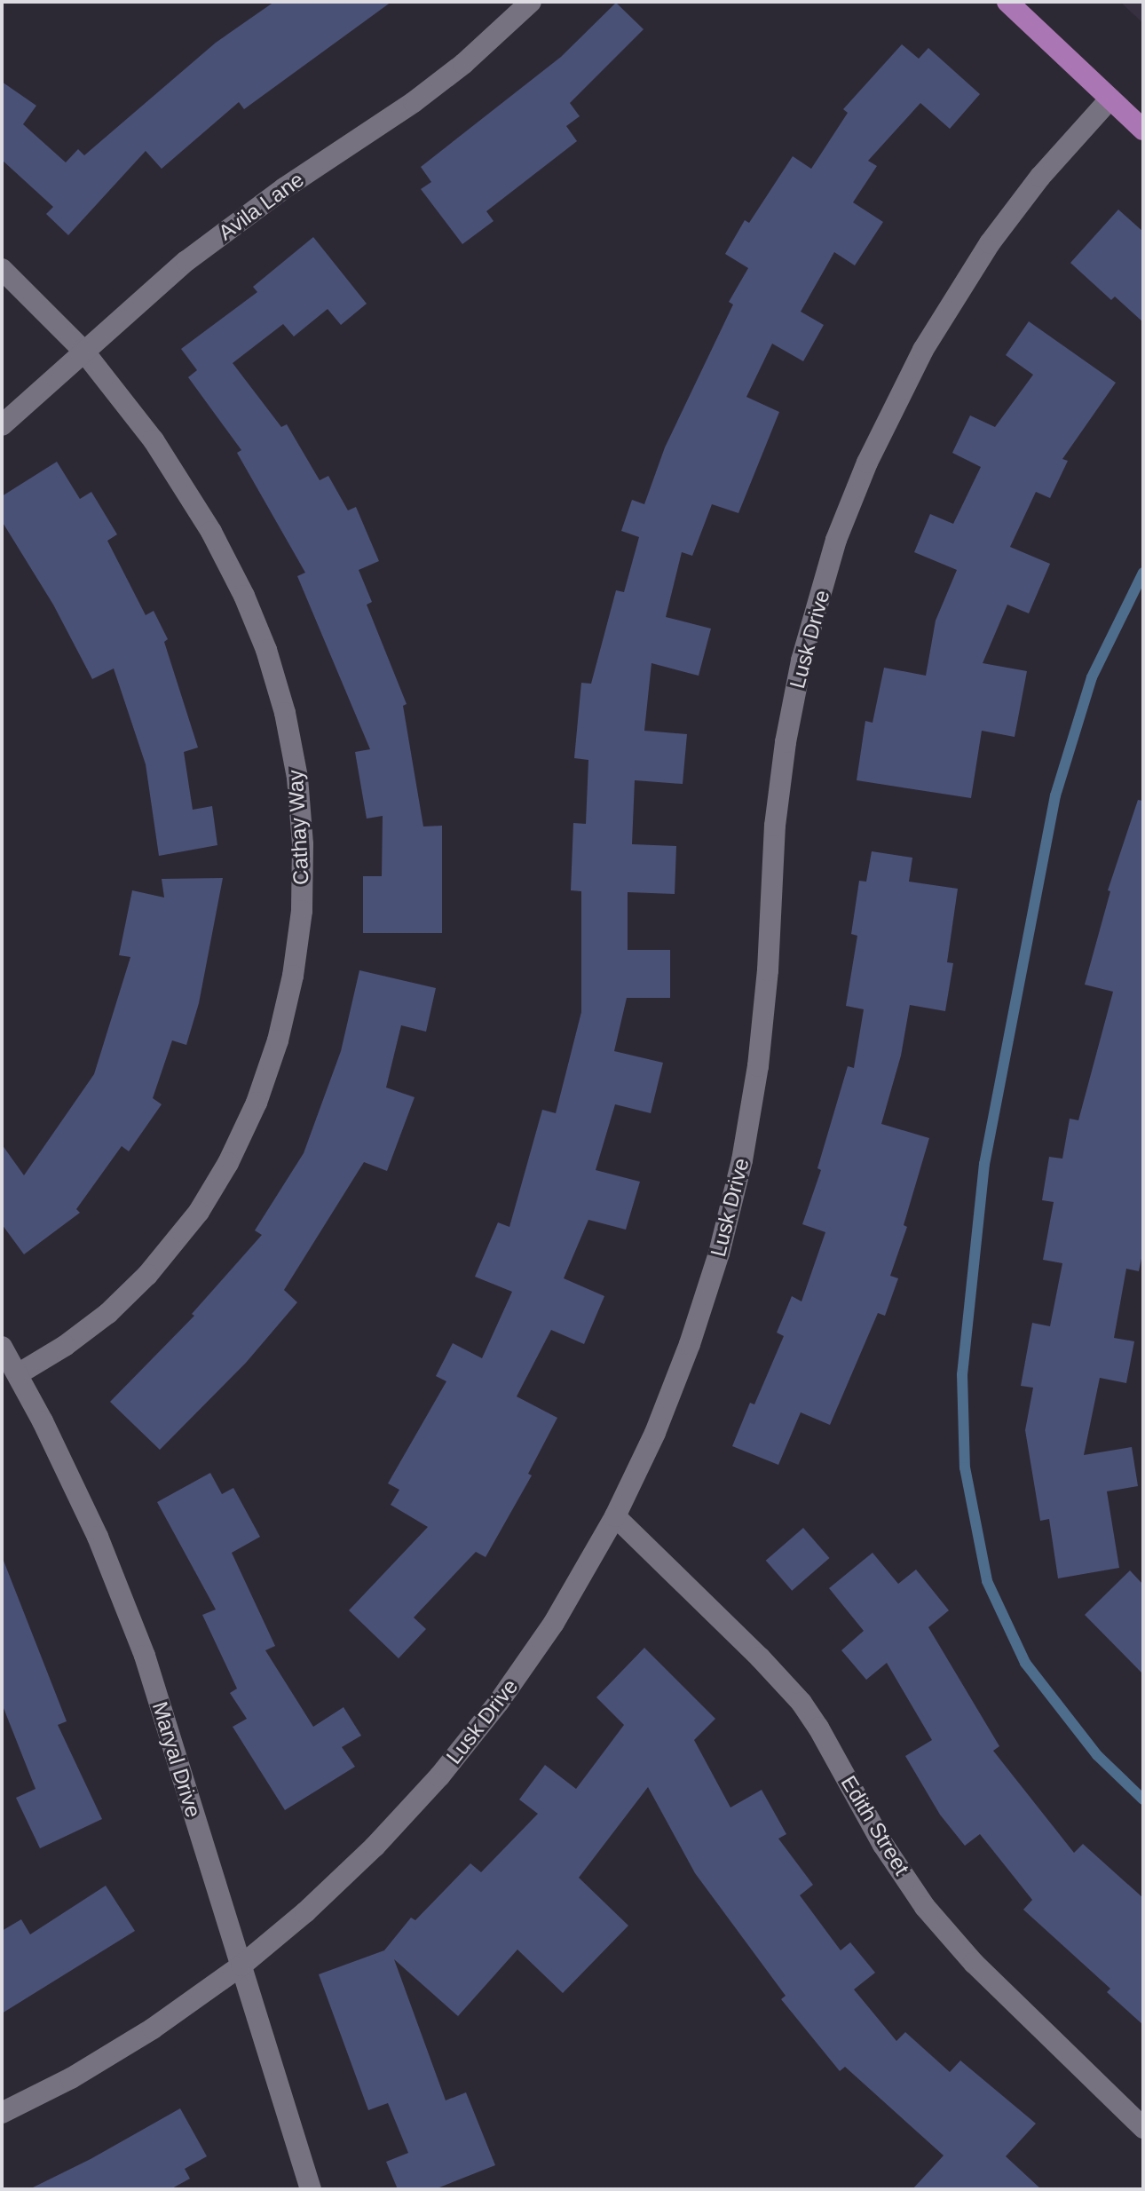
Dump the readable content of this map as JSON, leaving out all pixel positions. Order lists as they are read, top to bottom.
{
  "streets": {
    "street": [
      "Avila Lane",
      "Lusk Drive",
      "Cathay Way",
      "Maryal Drive",
      "Edith Street"
    ]
  },
  "crossings": [
    ["Avila Lane", "Cathay Way"],
    ["Lusk Drive", "Maryal Drive"],
    ["Lusk Drive", "Edith Street"],
    ["Cathay Way", "Maryal Drive"]
  ]
}
